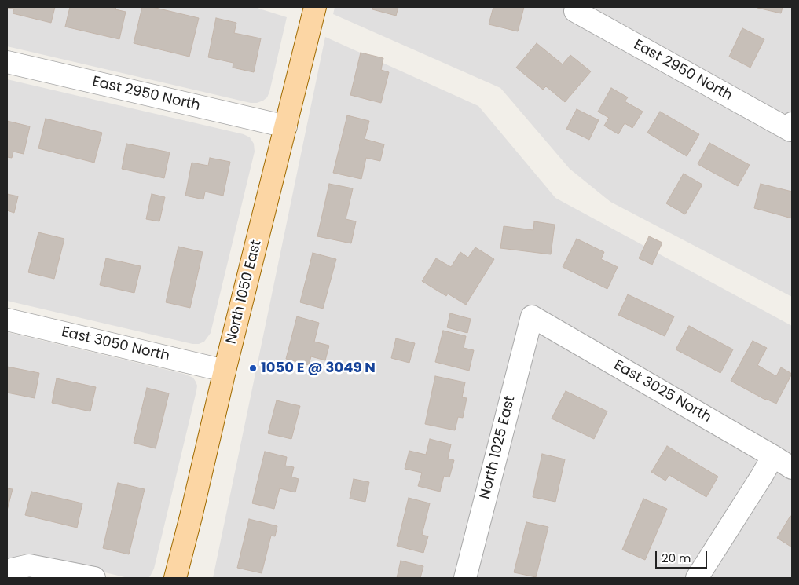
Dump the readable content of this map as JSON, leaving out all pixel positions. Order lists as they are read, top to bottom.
{
  "streets": {
    "main road": ["North 1050 East"],
    "street": [
      "East 2950 North",
      "East 3050 North",
      "East 3025 North",
      "North 1025 East"
    ]
  },
  "crossings": [
    ["East 2950 North", "North 1050 East"],
    ["North 1050 East", "East 3050 North"],
    ["East 3025 North", "North 1025 East"]
  ],
  "places": ["1050 E @ 3049 N"],
  "scale_bar": "20 m"
}
